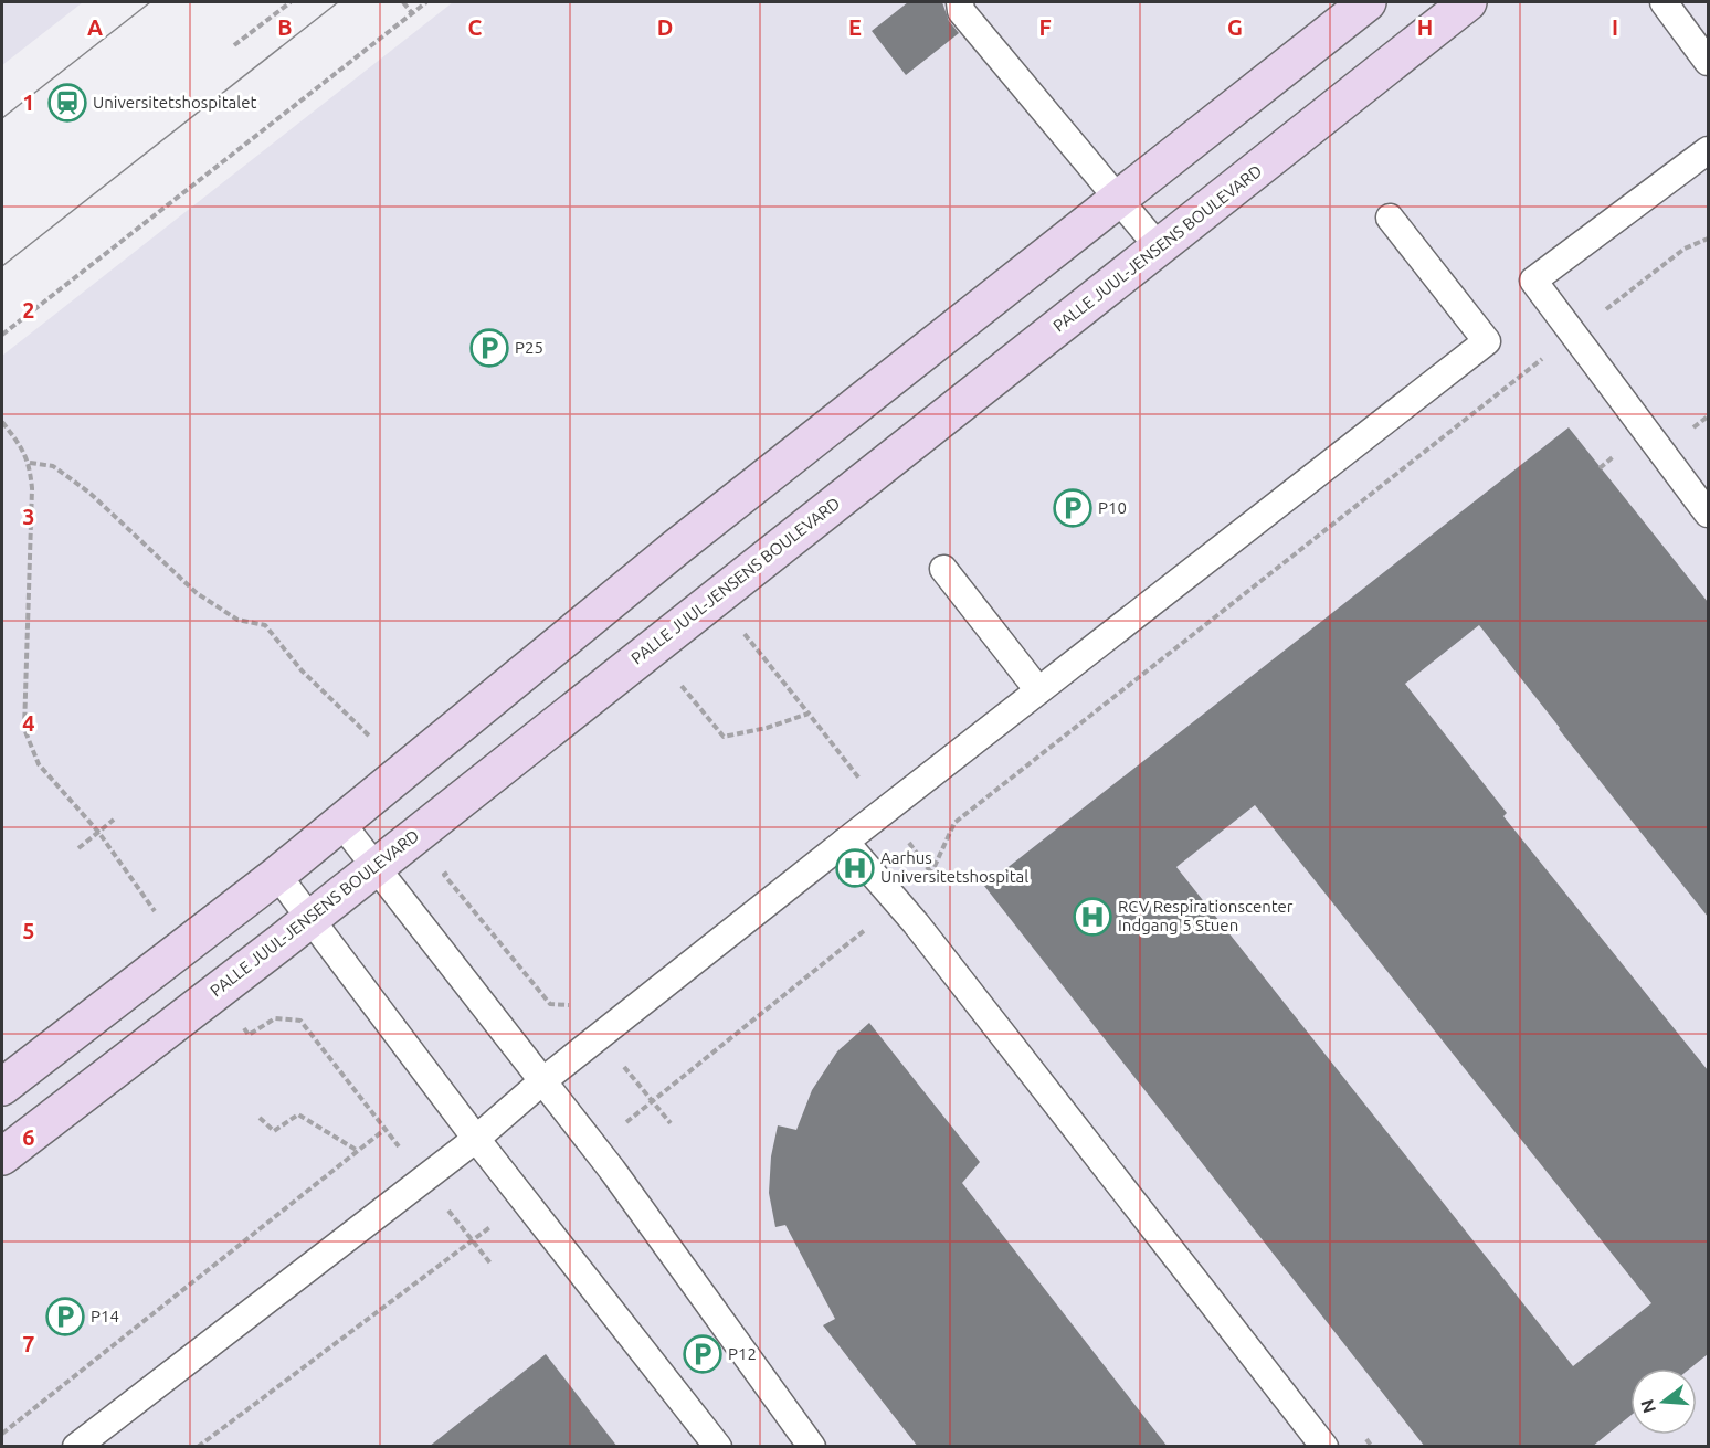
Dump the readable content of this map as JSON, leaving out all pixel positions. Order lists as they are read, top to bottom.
{
  "streets": {
    "street": ["PALLE JUUL-JENSENS BOULEVARD"]
  },
  "places": {
    "station": ["Universitetshospitalet"],
    "parking": [
      "P25",
      "P10",
      "P14",
      "P12"
    ],
    "hospital": ["Aarhus Universitetshospital", "RCV Respirationscenter Indgang 5 Stuen"]
  },
  "north": "left",
  "grid": {
    "columns": [
      "A",
      "B",
      "C",
      "D",
      "E",
      "F",
      "G",
      "H",
      "I"
    ],
    "rows": [
      "1",
      "2",
      "3",
      "4",
      "5",
      "6",
      "7"
    ]
  }
}
